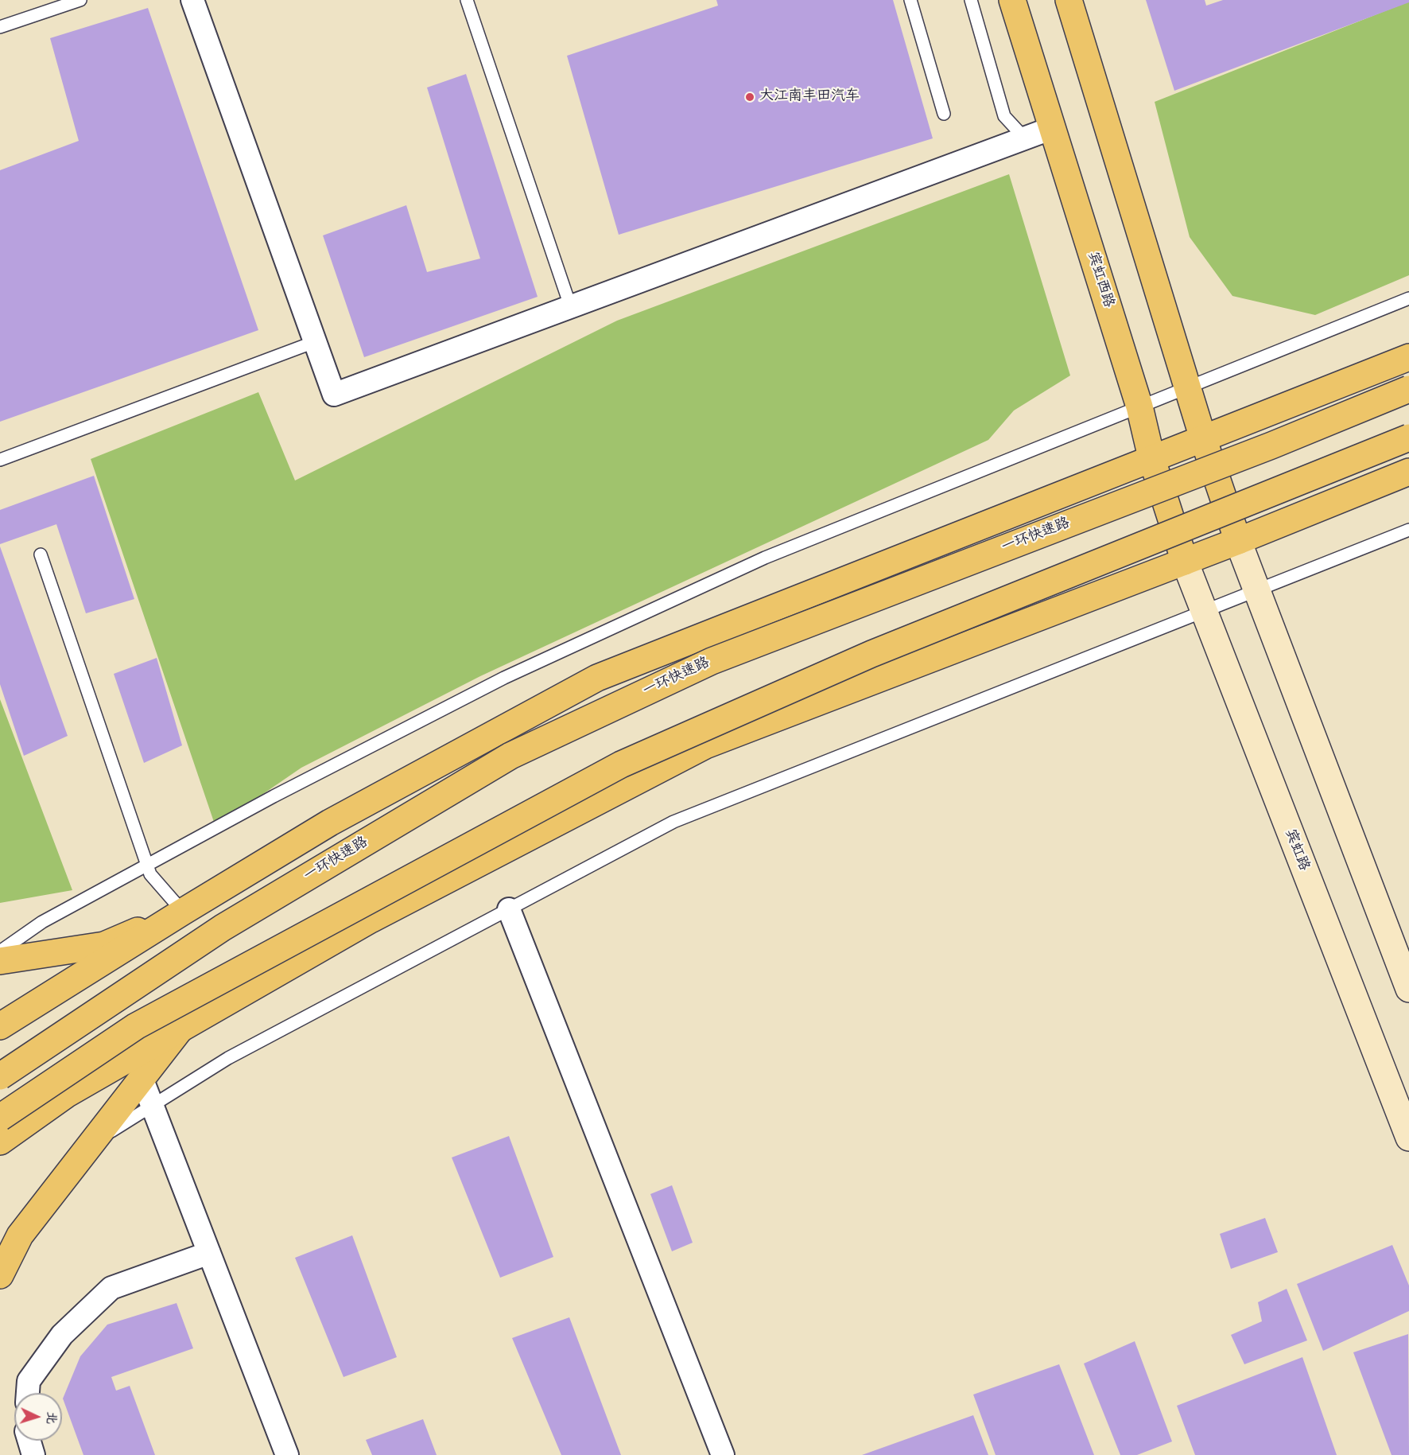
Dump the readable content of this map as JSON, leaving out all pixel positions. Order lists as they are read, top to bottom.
{
  "streets": {
    "main road": ["宾虹西路", "一环快速路", "宾虹路"]
  },
  "crossings": [
    ["宾虹西路", "宾虹路"]
  ],
  "places": ["大江南丰田汽车"],
  "north": "right"
}
